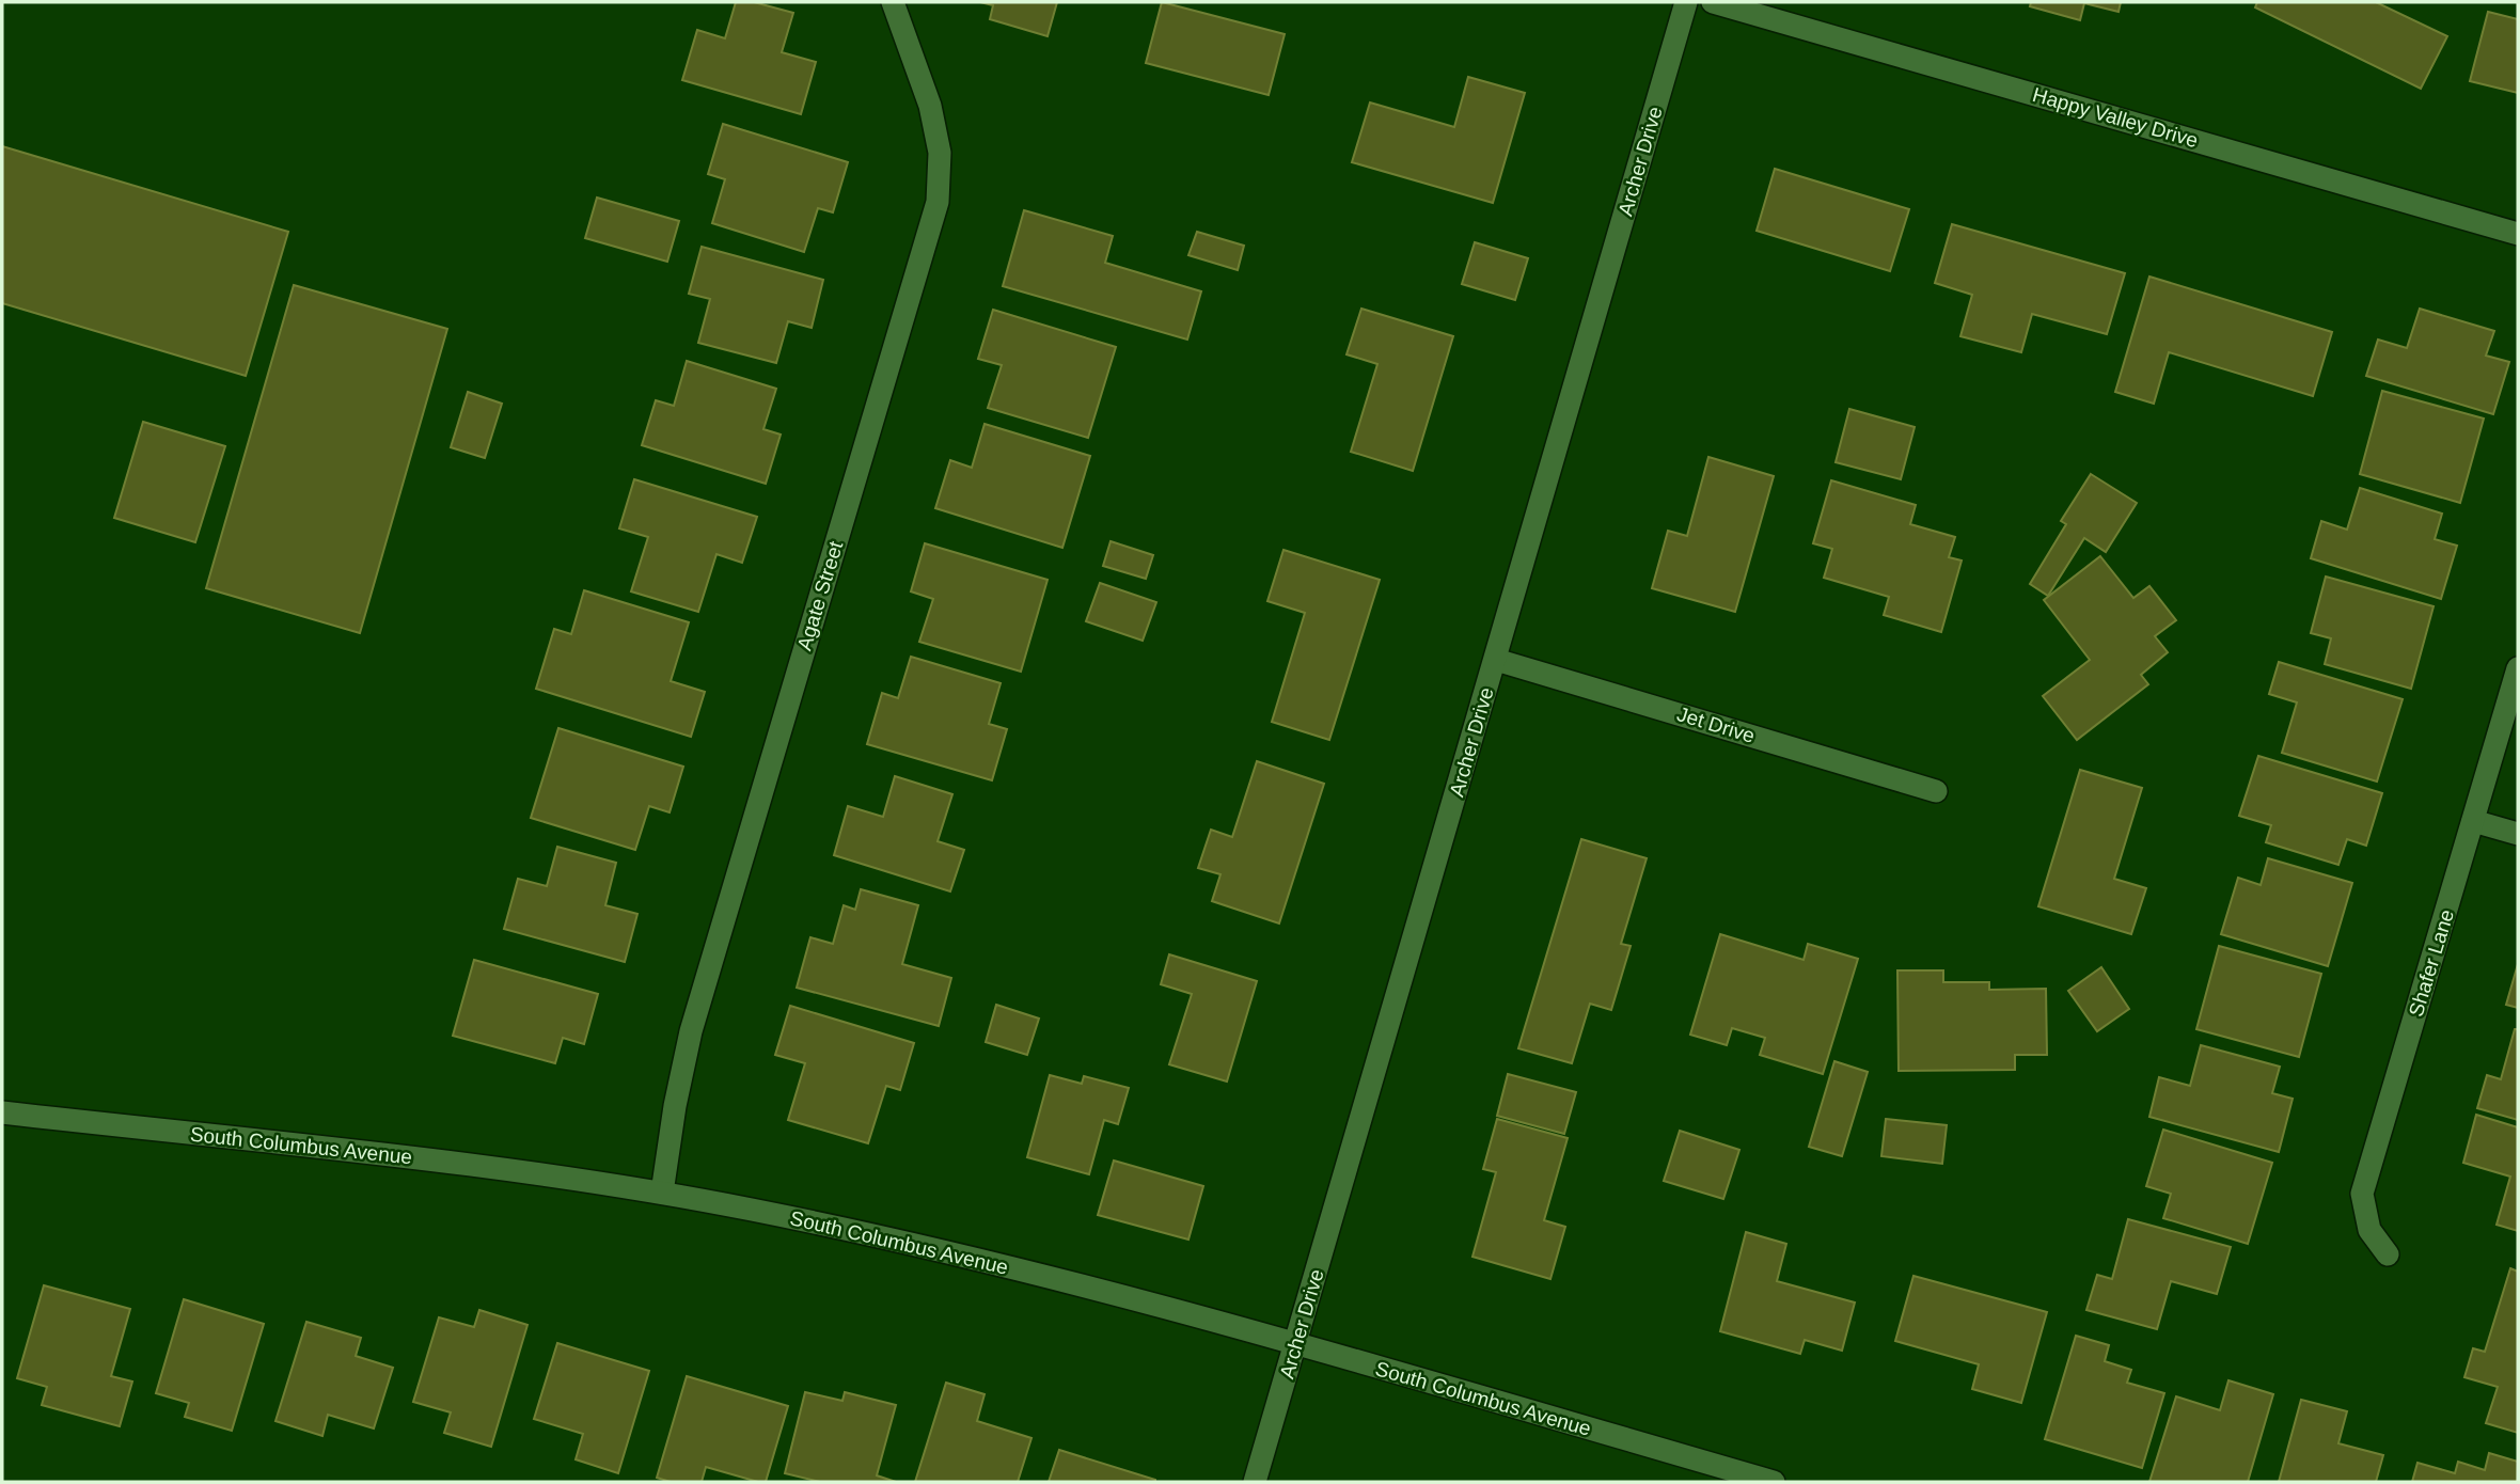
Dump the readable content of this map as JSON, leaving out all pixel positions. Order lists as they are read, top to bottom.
{
  "streets": {
    "street": [
      "Happy Valley Drive",
      "Archer Drive",
      "Agate Street",
      "Jet Drive",
      "Shafer Lane",
      "South Columbus Avenue"
    ]
  },
  "crossings": [
    ["Archer Drive", "Jet Drive"],
    ["Archer Drive", "South Columbus Avenue"],
    ["Agate Street", "South Columbus Avenue"]
  ]
}
